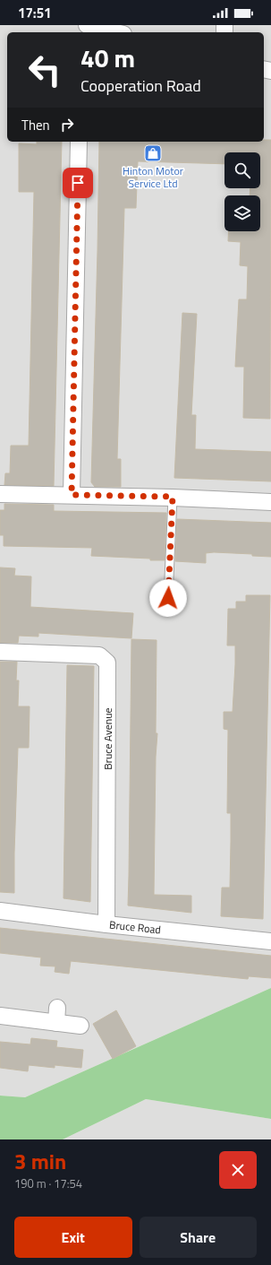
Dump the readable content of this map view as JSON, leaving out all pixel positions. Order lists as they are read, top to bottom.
{
  "streets": {
    "street": ["Bruce Avenue", "Bruce Road"]
  },
  "crossings": [
    ["Bruce Avenue", "Bruce Road"]
  ],
  "places": {
    "shop": ["Hinton Motor Service Ltd"]
  },
  "page": {
    "status": "17:51",
    "turn": ["40 m", "Cooperation Road"],
    "then": "Then",
    "heading": ["3 min", "190 m · 17:54"],
    "buttons": ["Exit", "Share"]
  }
}
